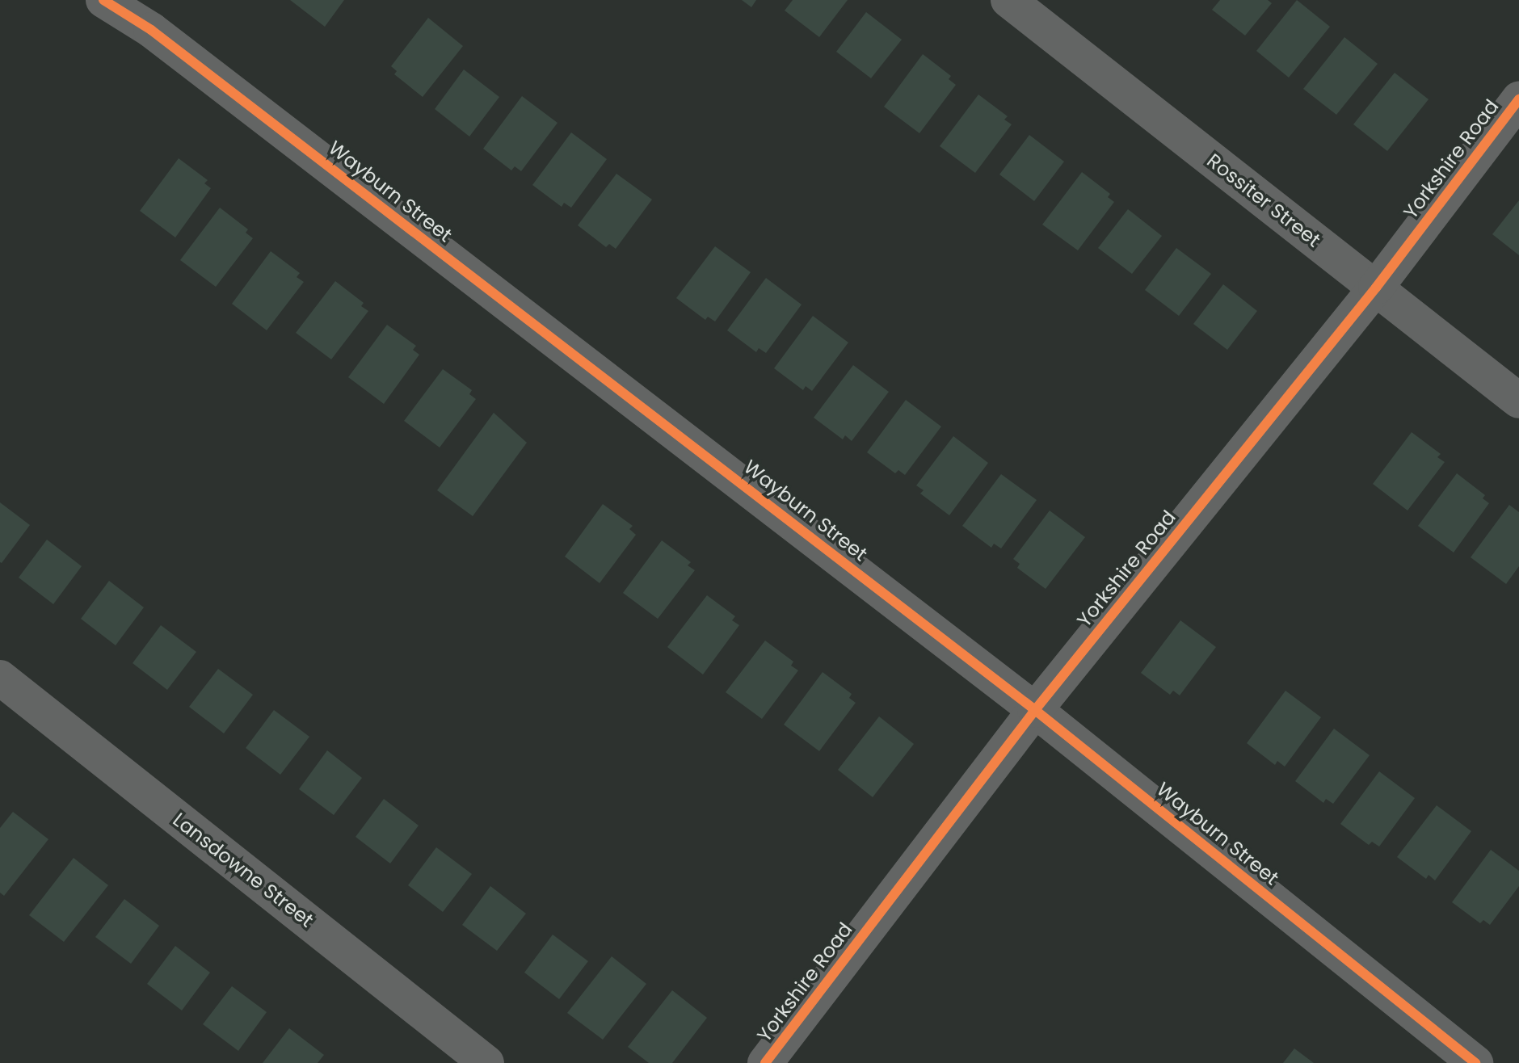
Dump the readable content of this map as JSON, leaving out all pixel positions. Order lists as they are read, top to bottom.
{
  "streets": {
    "street": [
      "Yorkshire Road",
      "Wayburn Street",
      "Rossiter Street",
      "Lansdowne Street"
    ]
  },
  "crossings": [
    ["Yorkshire Road", "Wayburn Street"],
    ["Yorkshire Road", "Rossiter Street"]
  ]
}
